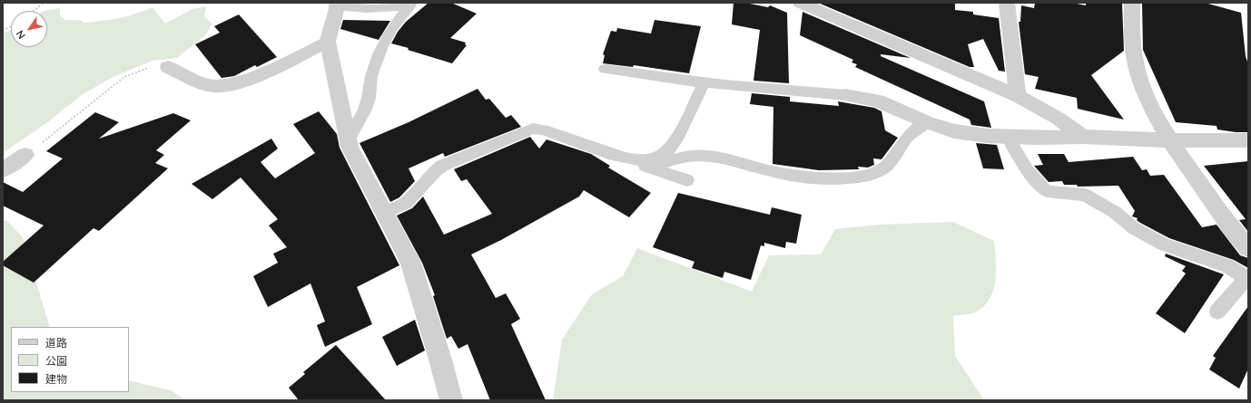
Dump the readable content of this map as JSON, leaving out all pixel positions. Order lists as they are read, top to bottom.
{
  "legend": ["道路", "公園", "建物"],
  "north": "bottom left"
}
